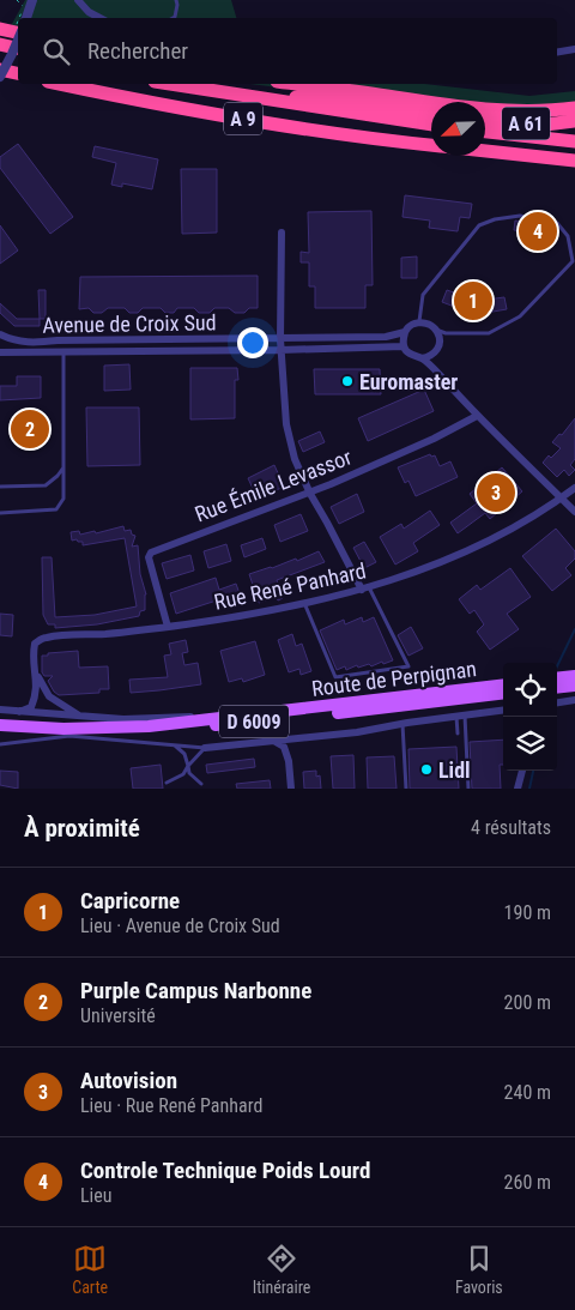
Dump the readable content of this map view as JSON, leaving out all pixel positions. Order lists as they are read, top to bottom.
{
  "streets": {
    "highway": ["A 9", "A 61"],
    "main road": ["Route de Perpignan", "D 6009"],
    "street": ["Avenue de Croix Sud", "Rue Émile Levassor", "Rue René Panhard"]
  },
  "crossings": [
    ["Rue Émile Levassor", "Rue René Panhard"]
  ],
  "places": ["Euromaster", "Lidl"],
  "north": "bottom left",
  "page": {
    "search": "Rechercher",
    "pins": [
      "4",
      "1",
      "2",
      "3"
    ],
    "heading": ["À proximité", "4 résultats"],
    "list": [
      {
        "mark": "1",
        "name": "Capricorne",
        "note": "Lieu · Avenue de Croix Sud",
        "value": "190 m"
      },
      {
        "mark": "2",
        "name": "Purple Campus Narbonne",
        "note": "Université",
        "value": "200 m"
      },
      {
        "mark": "3",
        "name": "Autovision",
        "note": "Lieu · Rue René Panhard",
        "value": "240 m"
      },
      {
        "mark": "4",
        "name": "Controle Technique Poids Lourd",
        "note": "Lieu",
        "value": "260 m"
      }
    ],
    "nav": ["Carte", "Itinéraire", "Favoris"]
  }
}
